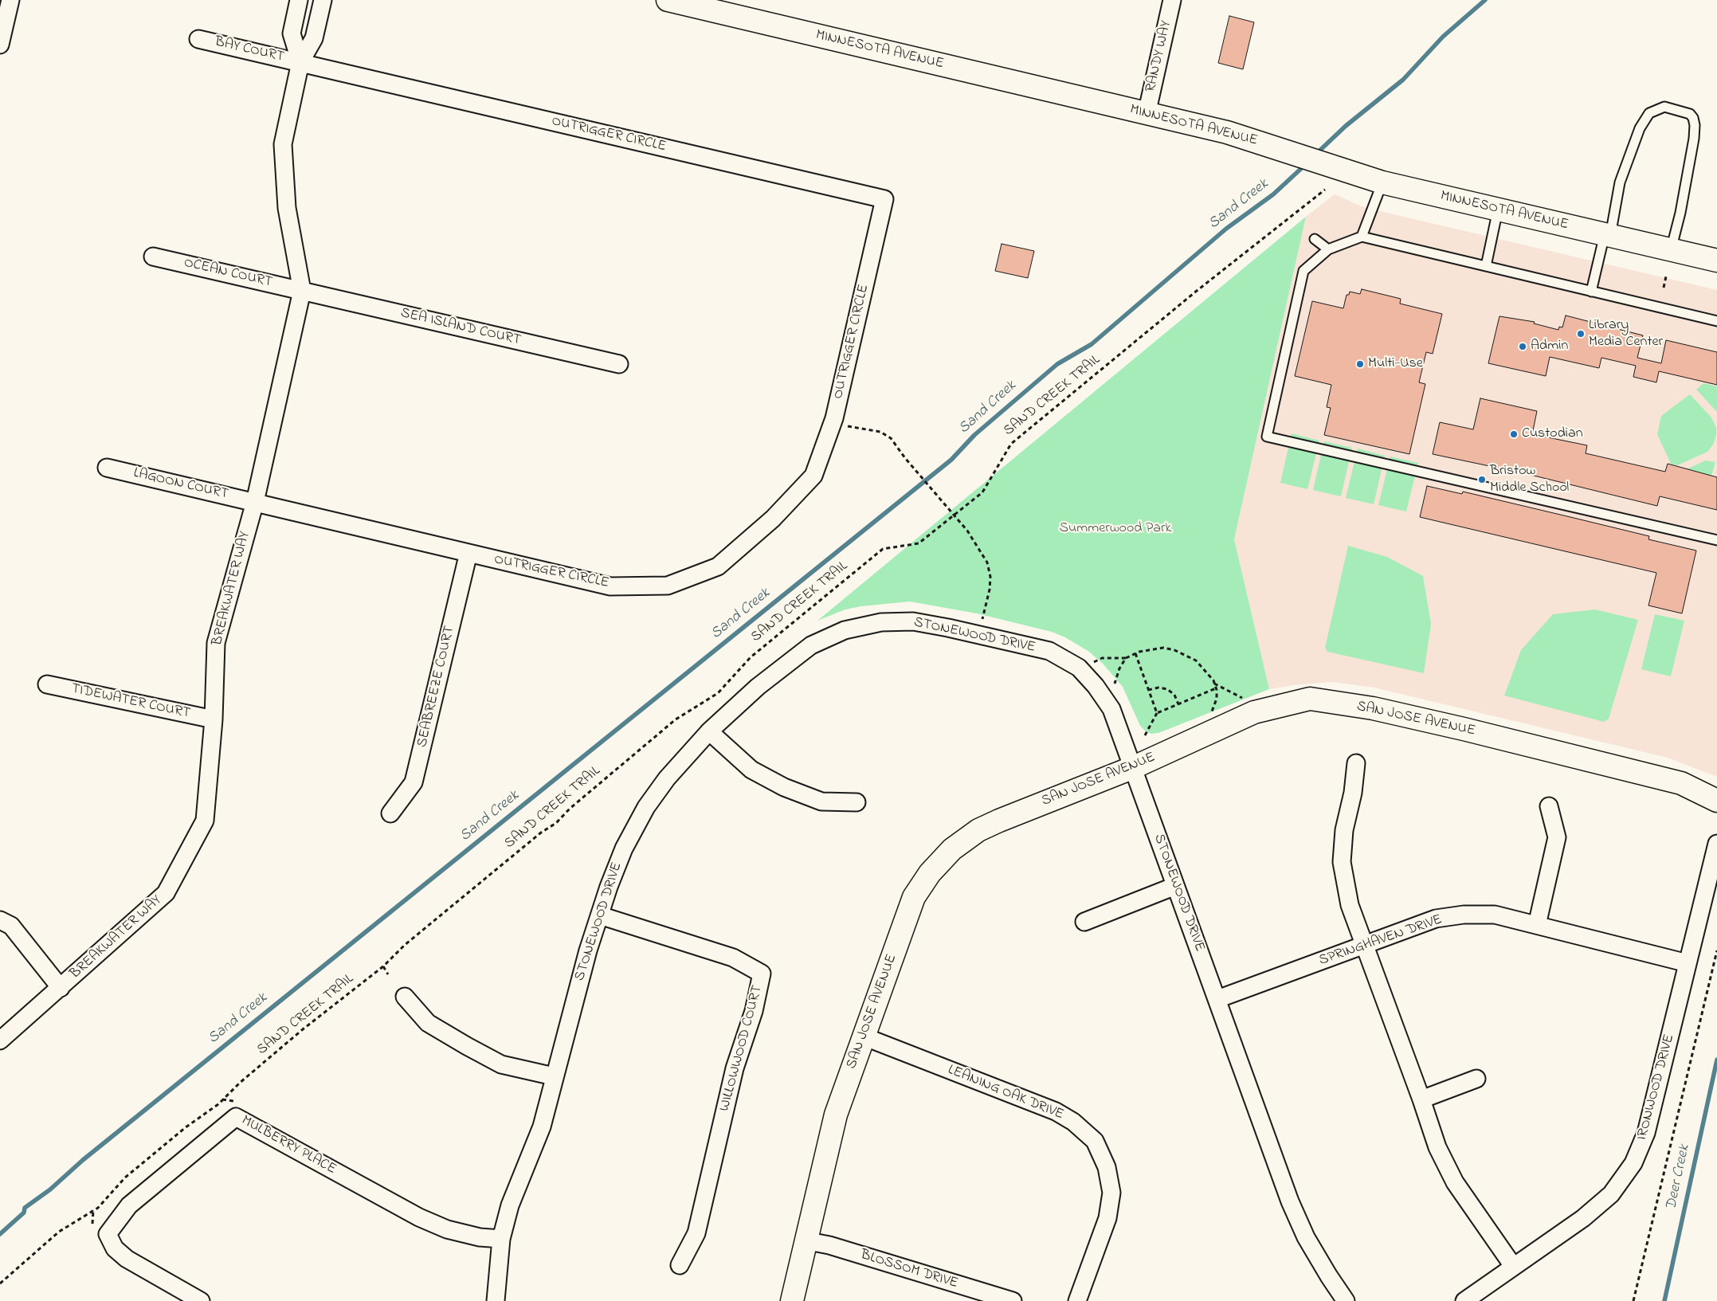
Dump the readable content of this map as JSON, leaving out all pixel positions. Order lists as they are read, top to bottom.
{
  "streets": {
    "street": [
      "BAY COURT",
      "MINNESOTA AVENUE",
      "RANDY WAY",
      "OUTRIGGER CIRCLE",
      "OCEAN COURT",
      "SEA ISLAND COURT",
      "LAGOON COURT",
      "BREAKWATER WAY",
      "STONEWOOD DRIVE",
      "SEABREEZE COURT",
      "TIDEWATER COURT",
      "SAN JOSE AVENUE",
      "SPRINGHAVEN DRIVE",
      "WILLOWWOOD COURT",
      "IRONWOOD DRIVE",
      "LEANING OAK DRIVE",
      "MULBERRY PLACE",
      "BLOSSOM DRIVE"
    ],
    "path": ["SAND CREEK TRAIL"]
  },
  "crossings": [
    ["BAY COURT", "OUTRIGGER CIRCLE"],
    ["BAY COURT", "BREAKWATER WAY"],
    ["MINNESOTA AVENUE", "RANDY WAY"],
    ["OUTRIGGER CIRCLE", "LAGOON COURT"],
    ["OUTRIGGER CIRCLE", "BREAKWATER WAY"],
    ["OUTRIGGER CIRCLE", "SEABREEZE COURT"],
    ["OCEAN COURT", "SEA ISLAND COURT"],
    ["OCEAN COURT", "BREAKWATER WAY"],
    ["SEA ISLAND COURT", "BREAKWATER WAY"],
    ["LAGOON COURT", "BREAKWATER WAY"],
    ["BREAKWATER WAY", "TIDEWATER COURT"],
    ["STONEWOOD DRIVE", "SAN JOSE AVENUE"],
    ["STONEWOOD DRIVE", "SPRINGHAVEN DRIVE"],
    ["STONEWOOD DRIVE", "WILLOWWOOD COURT"],
    ["STONEWOOD DRIVE", "MULBERRY PLACE"],
    ["SAN JOSE AVENUE", "LEANING OAK DRIVE"],
    ["SAN JOSE AVENUE", "BLOSSOM DRIVE"],
    ["SPRINGHAVEN DRIVE", "IRONWOOD DRIVE"]
  ],
  "water": ["Sand Creek", "Deer Creek"],
  "parks": ["Summerwood Park"],
  "places": [
    "Library Media Center",
    "Admin",
    "Multi-Use",
    "Custodian",
    "Bristow Middle School"
  ]
}
